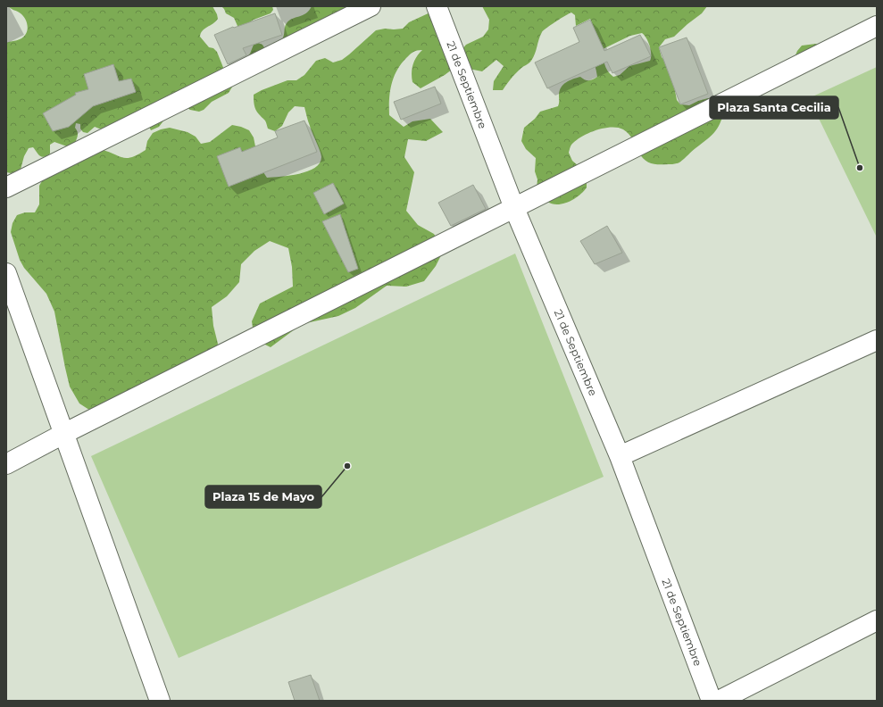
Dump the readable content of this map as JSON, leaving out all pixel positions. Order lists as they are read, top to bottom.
{
  "streets": {
    "street": ["21 de Septiembre"]
  },
  "places": ["Plaza Santa Cecilia", "Plaza 15 de Mayo"]
}
